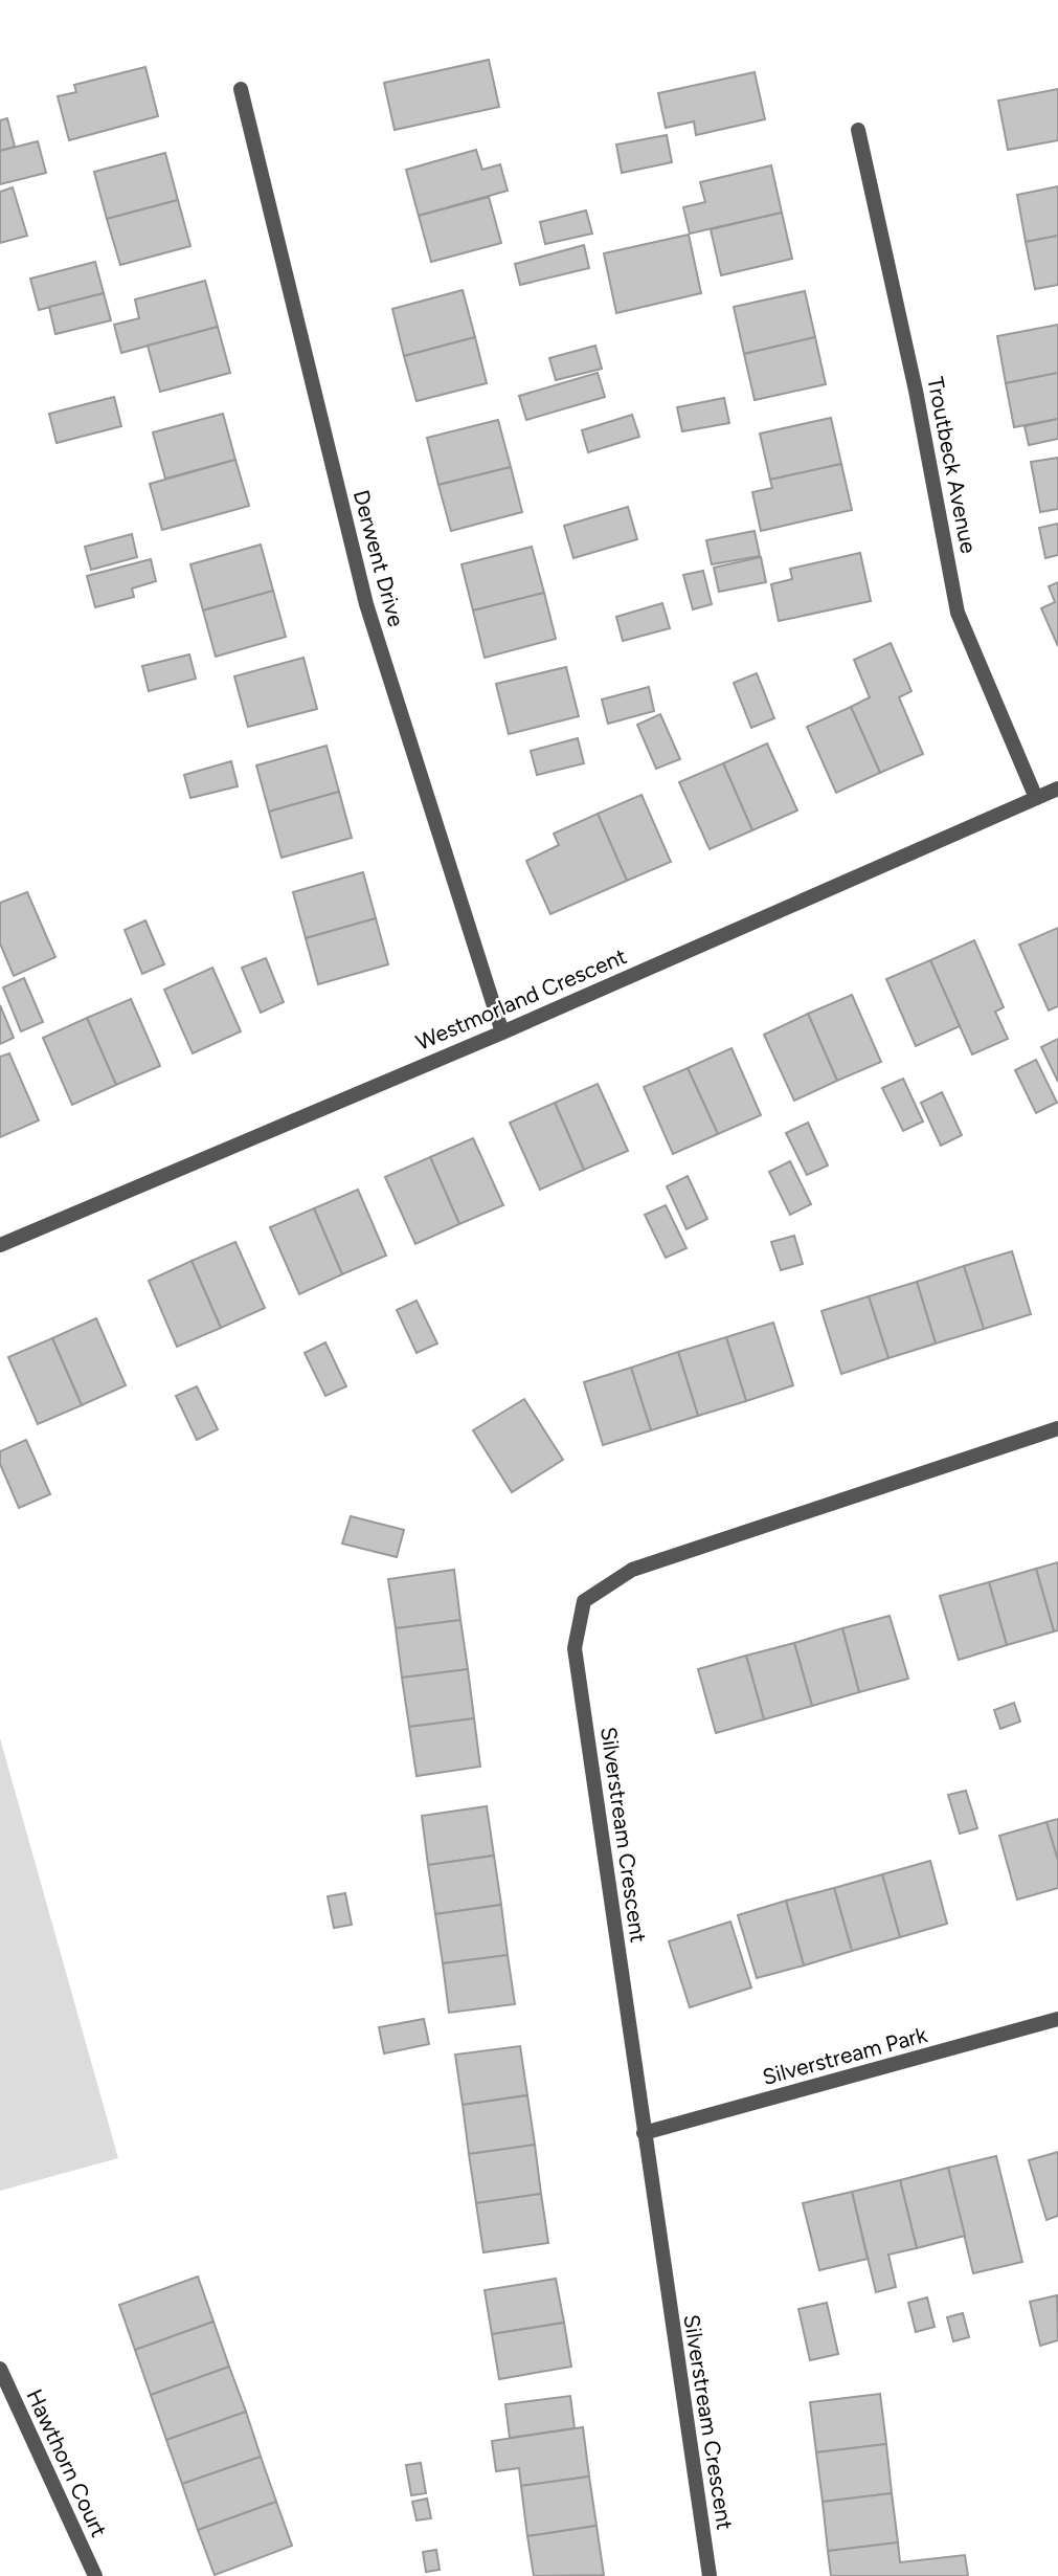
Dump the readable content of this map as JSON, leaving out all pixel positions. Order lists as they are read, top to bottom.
{
  "streets": {
    "street": [
      "Troutbeck Avenue",
      "Derwent Drive",
      "Westmorland Crescent",
      "Silverstream Crescent",
      "Silverstream Park",
      "Hawthorn Court"
    ]
  },
  "crossings": [
    ["Troutbeck Avenue", "Westmorland Crescent"],
    ["Derwent Drive", "Westmorland Crescent"],
    ["Silverstream Crescent", "Silverstream Park"]
  ]
}
